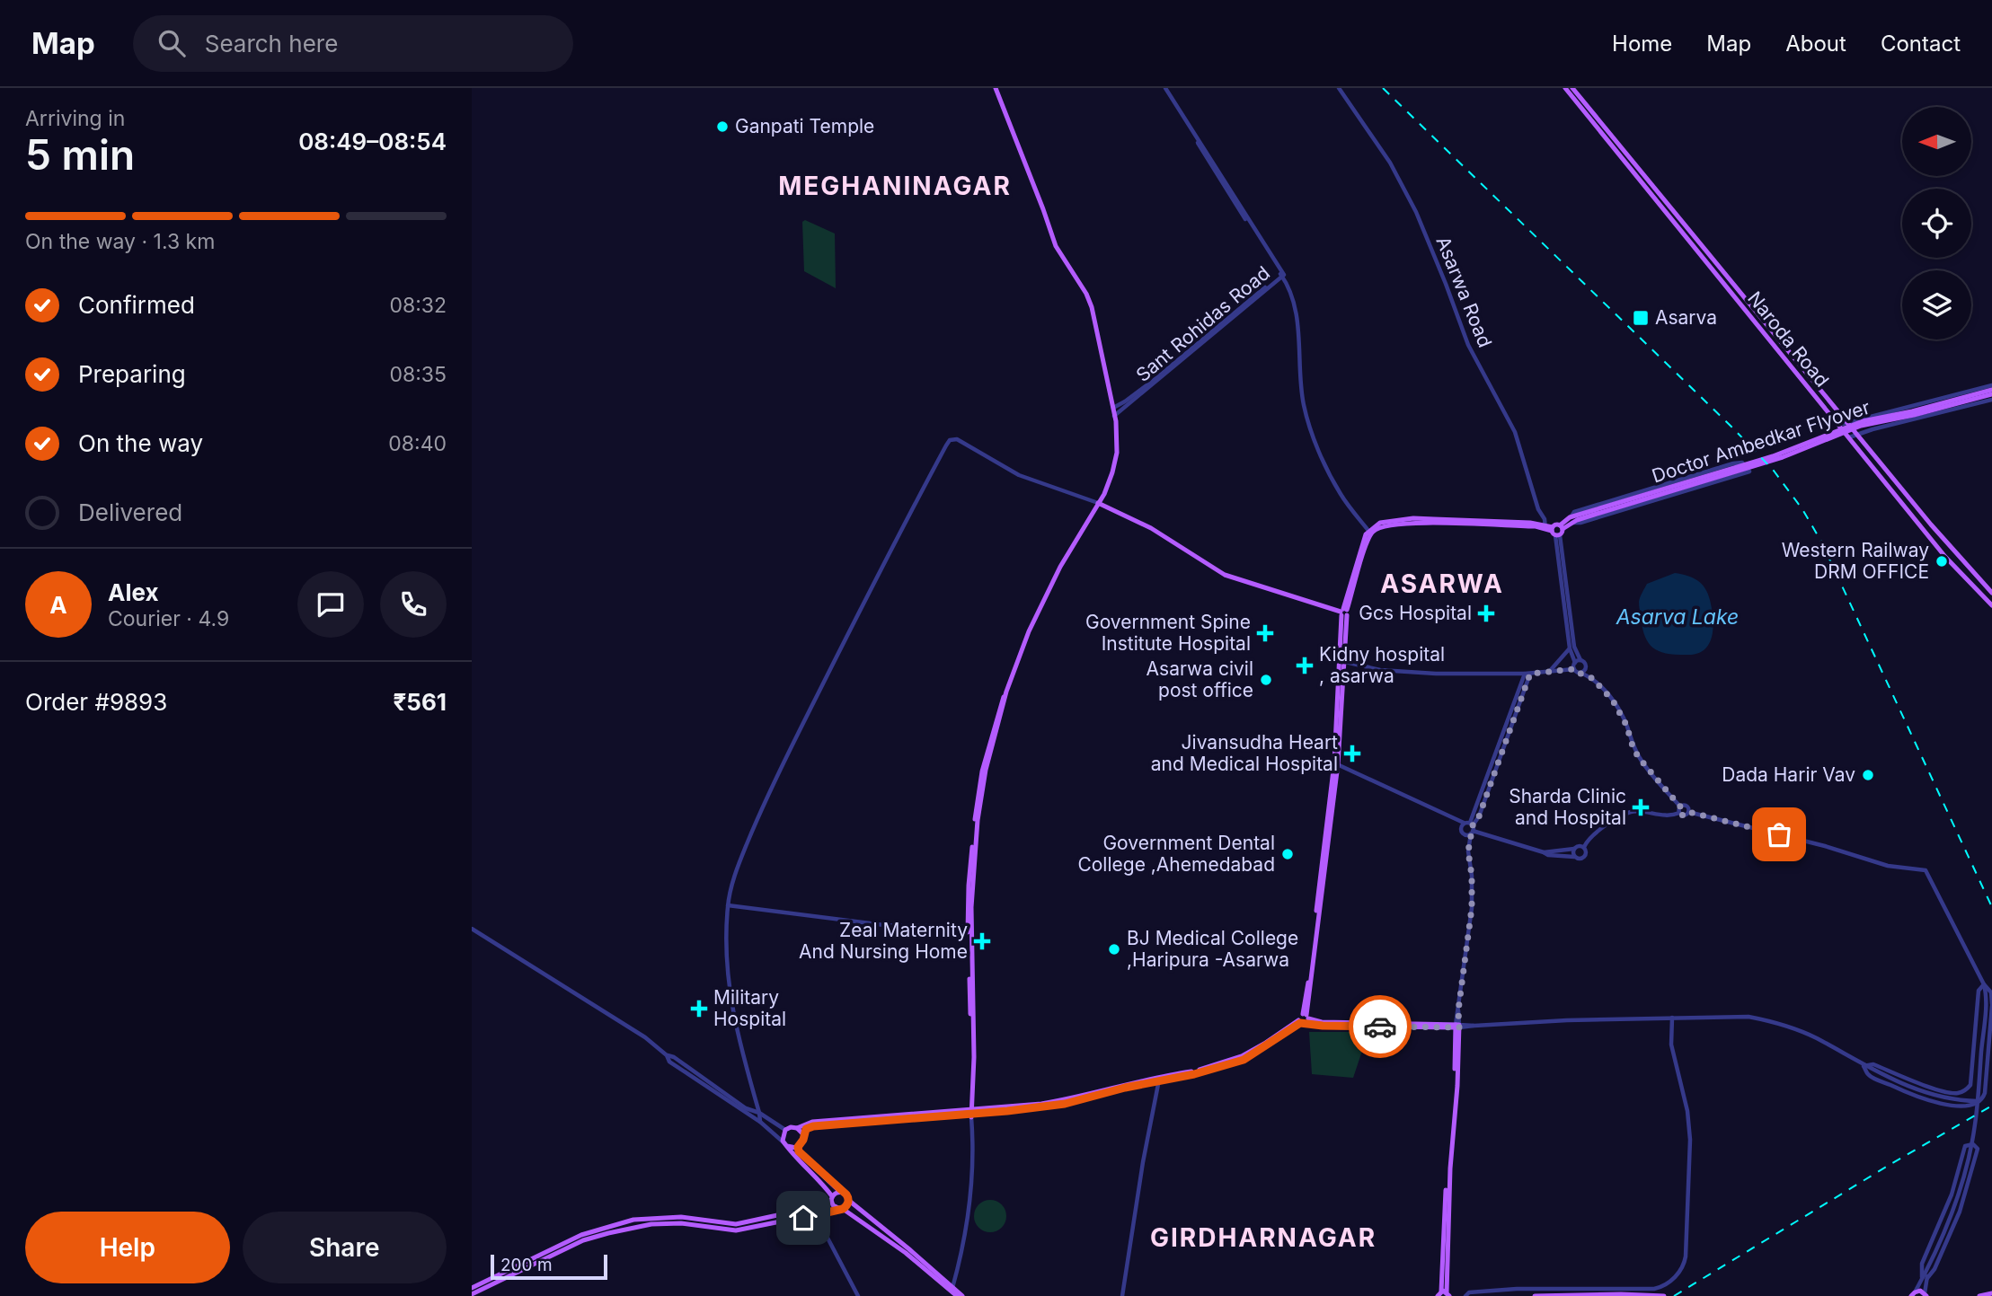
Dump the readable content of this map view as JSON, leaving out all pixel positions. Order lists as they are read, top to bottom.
{
  "streets": {
    "main road": ["Naroda Road", "Doctor Ambedkar Flyover"],
    "street": ["Asarwa Road", "Sant Rohidas Road"]
  },
  "districts": ["MEGHANINAGAR", "ASARWA", "GIRDHARNAGAR"],
  "water": ["Asarva Lake"],
  "places": {
    "other": [
      "Ganpati Temple",
      "Western Railway DRM OFFICE",
      "Asarwa civil post office",
      "Dada Harir Vav",
      "Government Dental College ,Ahemedabad",
      "BJ Medical College ,Haripura -Asarwa"
    ],
    "transit": ["Asarva"],
    "health": [
      "Gcs Hospital",
      "Government Spine Institute Hospital",
      "Kidny hospital , asarwa",
      "Jivansudha Heart and Medical Hospital",
      "Sharda Clinic and Hospital",
      "Zeal Maternity And Nursing Home",
      "Military Hospital"
    ]
  },
  "scale_bar": "200 m",
  "north": "left",
  "page": {
    "header": "Map",
    "search": "Search here",
    "nav": [
      "Home",
      "Map",
      "About",
      "Contact"
    ],
    "heading": ["5 min", "Arriving in", "08:49–08:54"],
    "panel": [
      "Alex",
      "Courier · 4.9",
      "Order #9893",
      "₹561"
    ],
    "bar": "On the way · 1.3 km",
    "list": [
      ["Confirmed", "08:32"],
      ["Preparing", "08:35"],
      ["On the way", "08:40"],
      "Delivered"
    ],
    "round": "A",
    "buttons": ["Help", "Share"],
    "scale": "200 m"
  }
}
